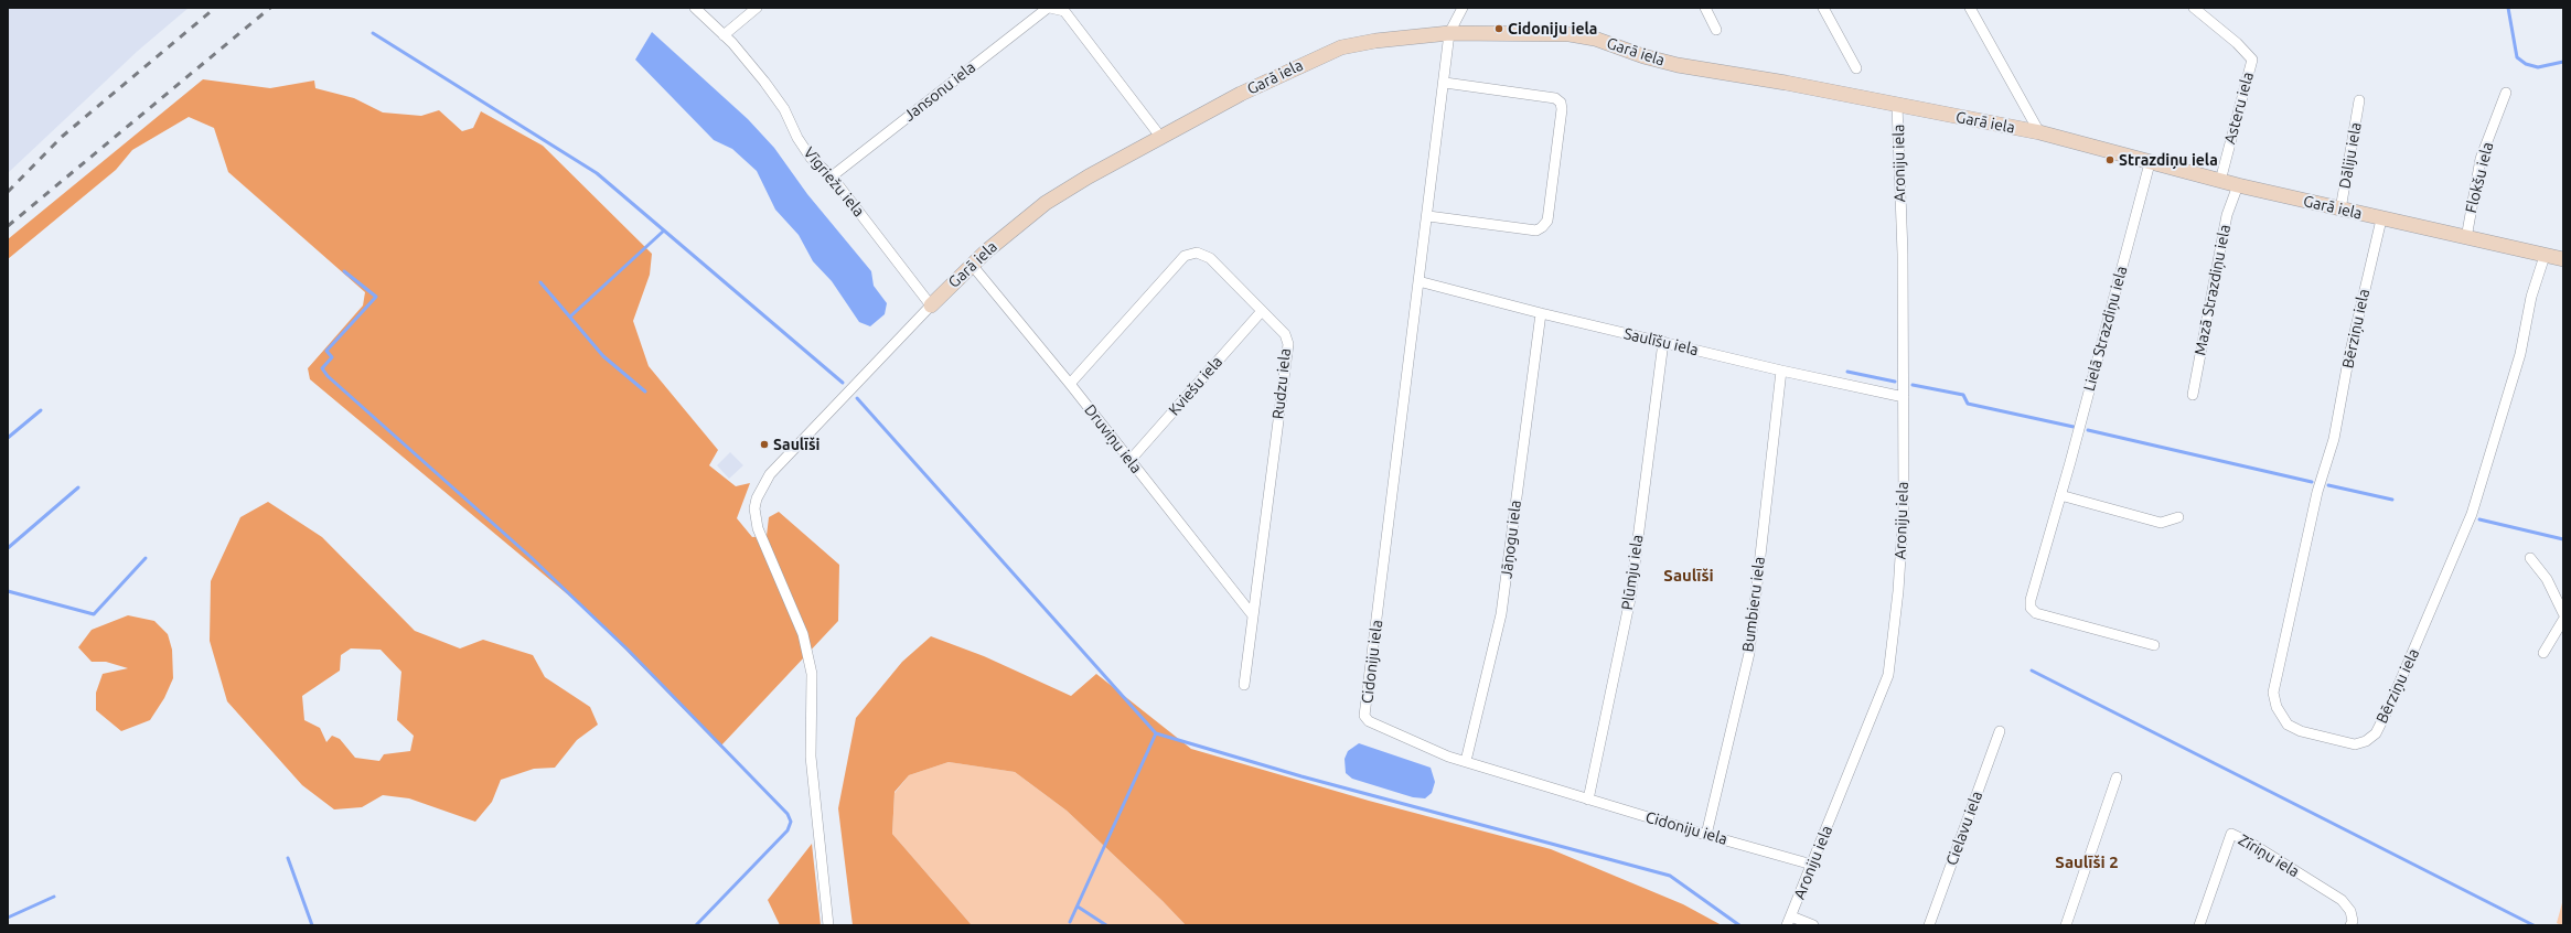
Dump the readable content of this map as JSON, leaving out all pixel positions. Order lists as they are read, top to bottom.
{
  "streets": {
    "street": [
      "Garā iela",
      "Jansonu iela",
      "Asteru iela",
      "Dāliju iela",
      "Aroniju iela",
      "Flokšu iela",
      "Vīgriežu iela",
      "Mazā Strazdiņu iela",
      "Lielā Strazdiņu iela",
      "Bērziņu iela",
      "Saulīšu iela",
      "Rudzu iela",
      "Kviešu iela",
      "Druviņu iela",
      "Jāņogu iela",
      "Plūmju iela",
      "Bumbieru iela",
      "Cidoniju iela",
      "Cielavu iela",
      "Zīriņu iela"
    ]
  },
  "crossings": [
    ["Garā iela", "Jansonu iela"],
    ["Garā iela", "Asteru iela"],
    ["Garā iela", "Dāliju iela"],
    ["Garā iela", "Aroniju iela"],
    ["Garā iela", "Flokšu iela"],
    ["Garā iela", "Vīgriežu iela"],
    ["Garā iela", "Mazā Strazdiņu iela"],
    ["Garā iela", "Lielā Strazdiņu iela"],
    ["Garā iela", "Bērziņu iela"],
    ["Garā iela", "Druviņu iela"],
    ["Garā iela", "Cidoniju iela"],
    ["Jansonu iela", "Vīgriežu iela"],
    ["Aroniju iela", "Saulīšu iela"],
    ["Aroniju iela", "Cidoniju iela"],
    ["Saulīšu iela", "Jāņogu iela"],
    ["Saulīšu iela", "Plūmju iela"],
    ["Saulīšu iela", "Bumbieru iela"],
    ["Saulīšu iela", "Cidoniju iela"],
    ["Rudzu iela", "Kviešu iela"],
    ["Rudzu iela", "Druviņu iela"],
    ["Kviešu iela", "Druviņu iela"],
    ["Jāņogu iela", "Cidoniju iela"],
    ["Plūmju iela", "Cidoniju iela"],
    ["Bumbieru iela", "Cidoniju iela"]
  ],
  "districts": ["Saulīši", "Saulīši 2"],
  "places": ["Cidoniju iela", "Strazdiņu iela", "Saulīši"]
}
